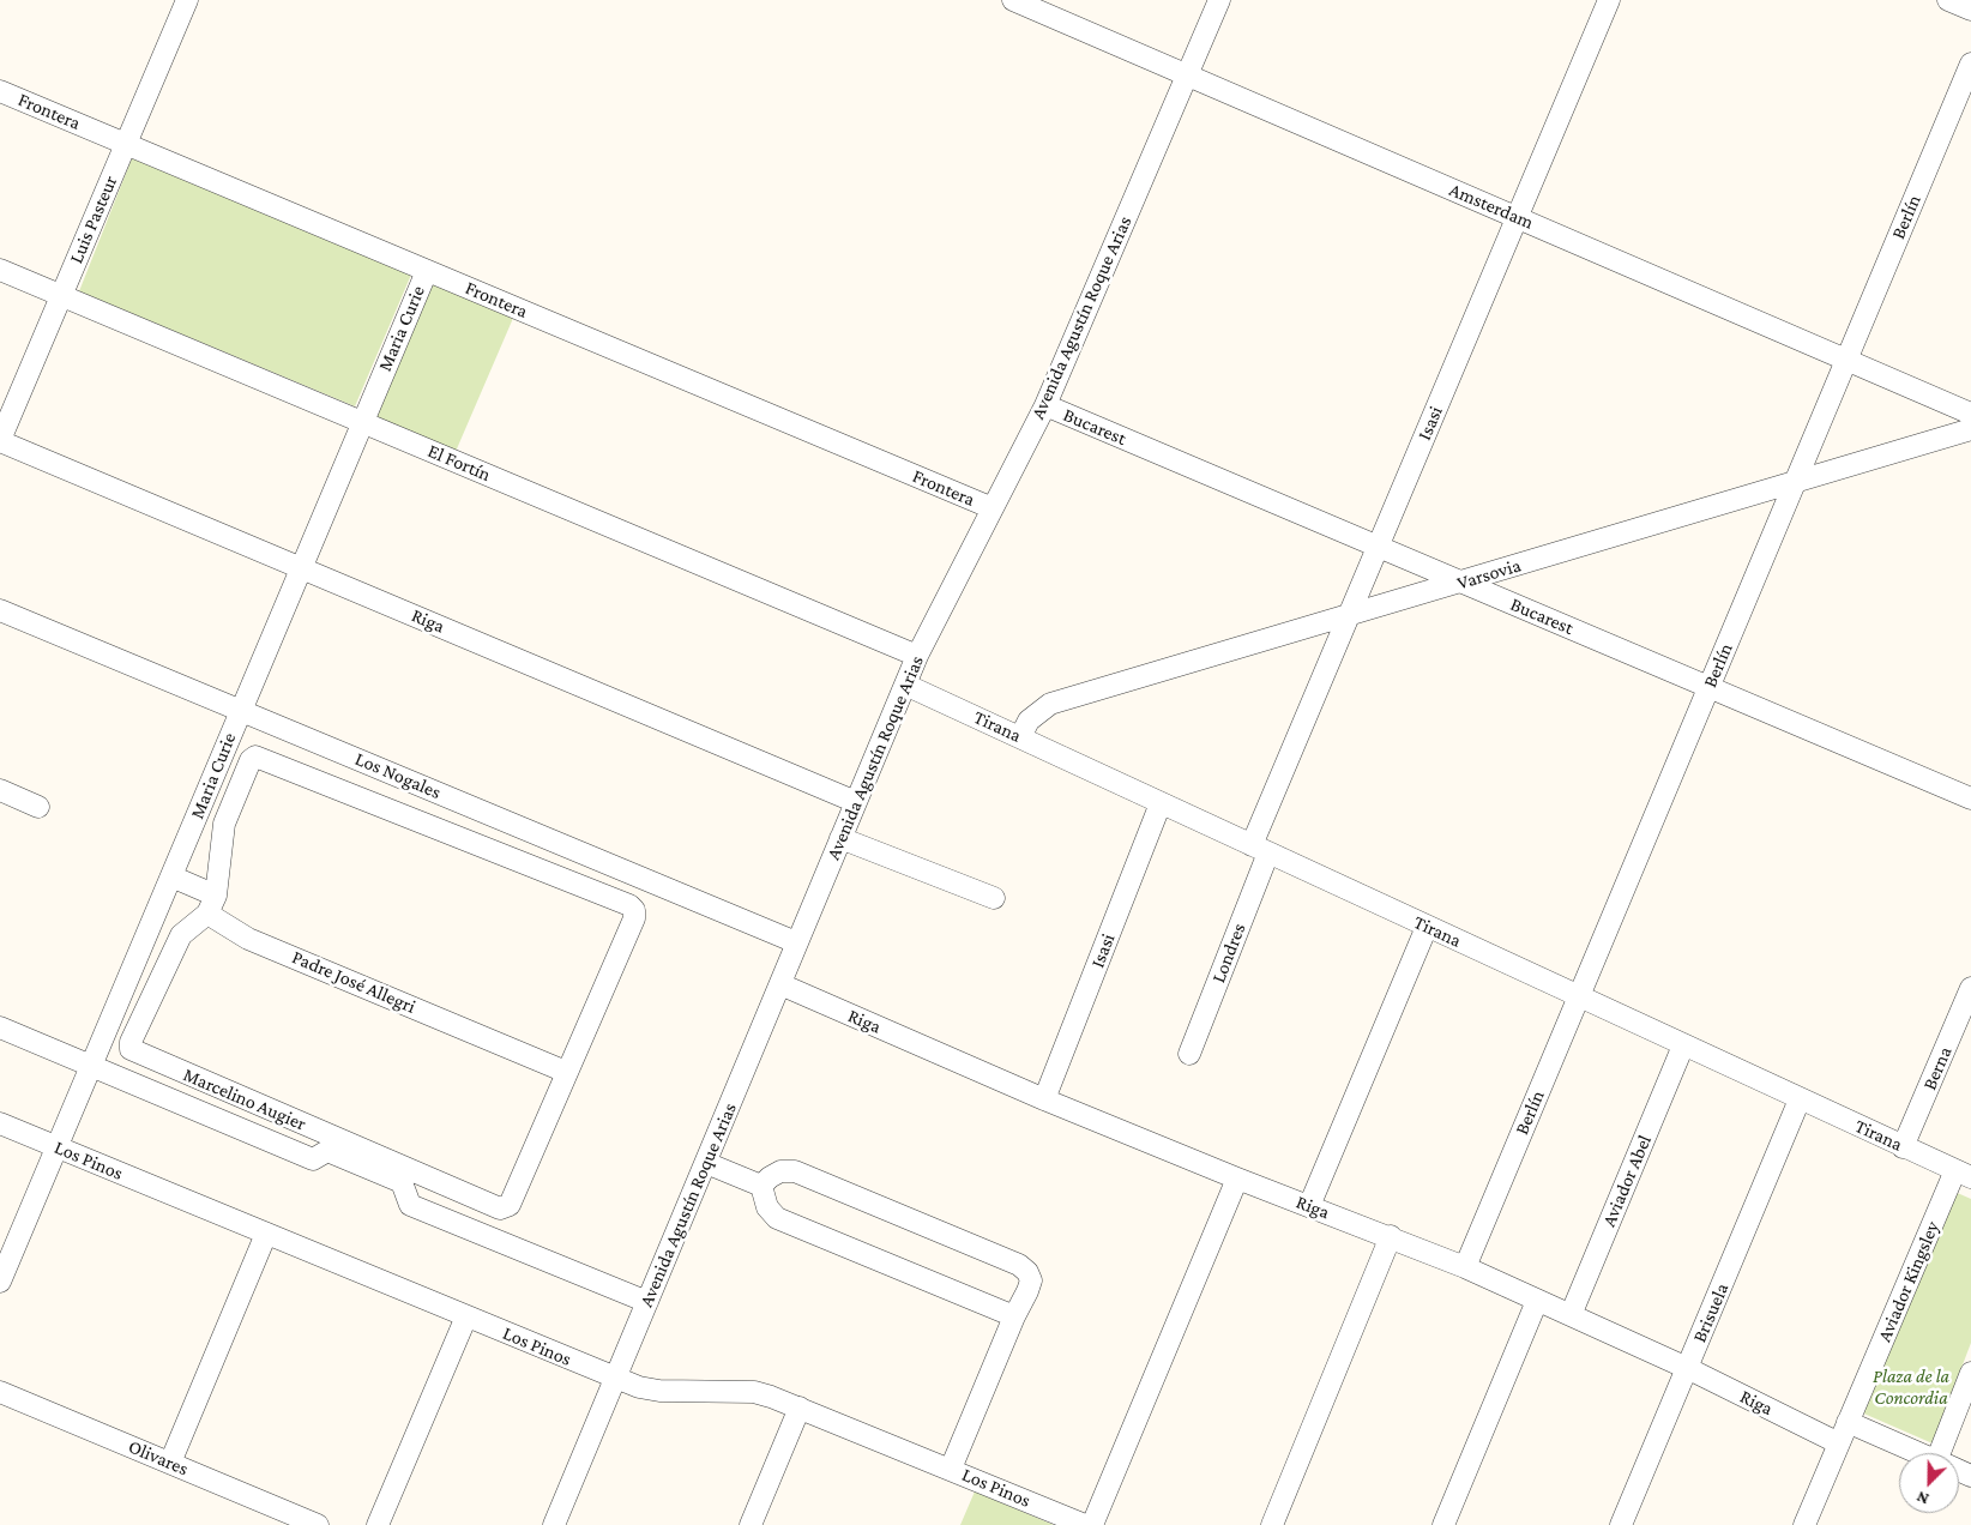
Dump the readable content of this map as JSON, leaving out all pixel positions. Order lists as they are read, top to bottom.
{
  "streets": {
    "street": [
      "Frontera",
      "Amsterdam",
      "Berlín",
      "Luis Pasteur",
      "Avenida Agustín Roque Arias",
      "Maria Curie",
      "Isasi",
      "Bucarest",
      "El Fortín",
      "Varsovia",
      "Riga",
      "Tirana",
      "Los Nogales",
      "Londres",
      "Padre José Allegri",
      "Berna",
      "Marcelino Augier",
      "Los Pinos",
      "Aviador Abel",
      "Aviador Kingsley",
      "Brisuela",
      "Olivares"
    ]
  },
  "crossings": [
    ["Frontera", "Luis Pasteur"],
    ["Frontera", "Avenida Agustín Roque Arias"],
    ["Frontera", "Maria Curie"],
    ["Amsterdam", "Berlín"],
    ["Amsterdam", "Avenida Agustín Roque Arias"],
    ["Amsterdam", "Isasi"],
    ["Berlín", "Bucarest"],
    ["Berlín", "Varsovia"],
    ["Berlín", "Riga"],
    ["Berlín", "Tirana"],
    ["Luis Pasteur", "El Fortín"],
    ["Luis Pasteur", "Riga"],
    ["Avenida Agustín Roque Arias", "Bucarest"],
    ["Avenida Agustín Roque Arias", "El Fortín"],
    ["Avenida Agustín Roque Arias", "Riga"],
    ["Avenida Agustín Roque Arias", "Tirana"],
    ["Avenida Agustín Roque Arias", "Los Nogales"],
    ["Avenida Agustín Roque Arias", "Los Pinos"],
    ["Maria Curie", "El Fortín"],
    ["Maria Curie", "Riga"],
    ["Maria Curie", "Los Nogales"],
    ["Maria Curie", "Padre José Allegri"],
    ["Maria Curie", "Los Pinos"],
    ["Isasi", "Bucarest"],
    ["Isasi", "Varsovia"],
    ["Isasi", "Riga"],
    ["Isasi", "Tirana"],
    ["Isasi", "Londres"],
    ["Bucarest", "Varsovia"],
    ["Varsovia", "Tirana"],
    ["Riga", "Aviador Abel"],
    ["Riga", "Aviador Kingsley"],
    ["Riga", "Brisuela"],
    ["Tirana", "Londres"],
    ["Tirana", "Berna"],
    ["Tirana", "Aviador Abel"],
    ["Tirana", "Aviador Kingsley"],
    ["Tirana", "Brisuela"],
    ["Padre José Allegri", "Marcelino Augier"]
  ],
  "parks": ["Plaza de la Concordia"],
  "north": "bottom left"
}
